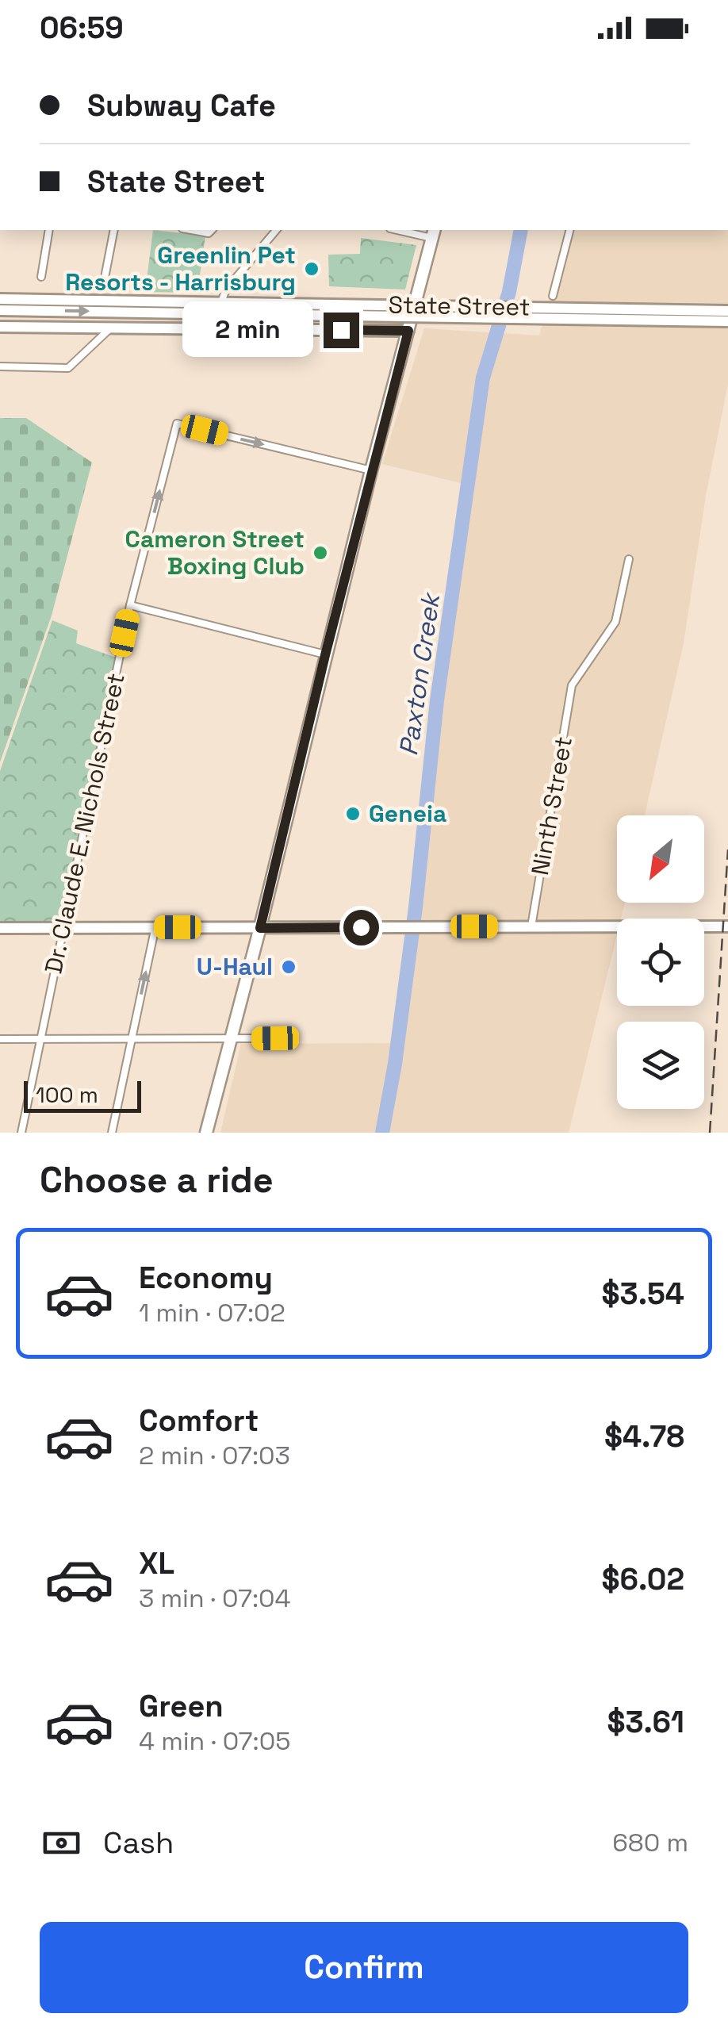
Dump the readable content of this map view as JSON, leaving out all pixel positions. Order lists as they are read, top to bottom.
{
  "streets": {
    "main road": ["State Street"],
    "street": ["Ninth Street", "Dr. Claude E. Nichols Street"]
  },
  "water": ["Paxton Creek"],
  "places": [
    "Greenlin Pet Resorts - Harrisburg",
    "Cameron Street Boxing Club",
    "Geneia",
    "U-Haul"
  ],
  "scale_bar": "100 m",
  "north": "bottom left",
  "page": {
    "status": "06:59",
    "banner": ["Subway Cafe", "State Street"],
    "bubble": "2 min",
    "scale": "100 m",
    "heading": "Choose a ride",
    "list": [
      {
        "name": "Economy",
        "note": "1 min · 07:02",
        "value": "$3.54"
      },
      {
        "name": "Comfort",
        "note": "2 min · 07:03",
        "value": "$4.78"
      },
      {
        "name": "XL",
        "note": "3 min · 07:04",
        "value": "$6.02"
      },
      {
        "name": "Green",
        "note": "4 min · 07:05",
        "value": "$3.61"
      }
    ],
    "pay": ["Cash", "680 m"],
    "buttons": "Confirm"
  }
}
